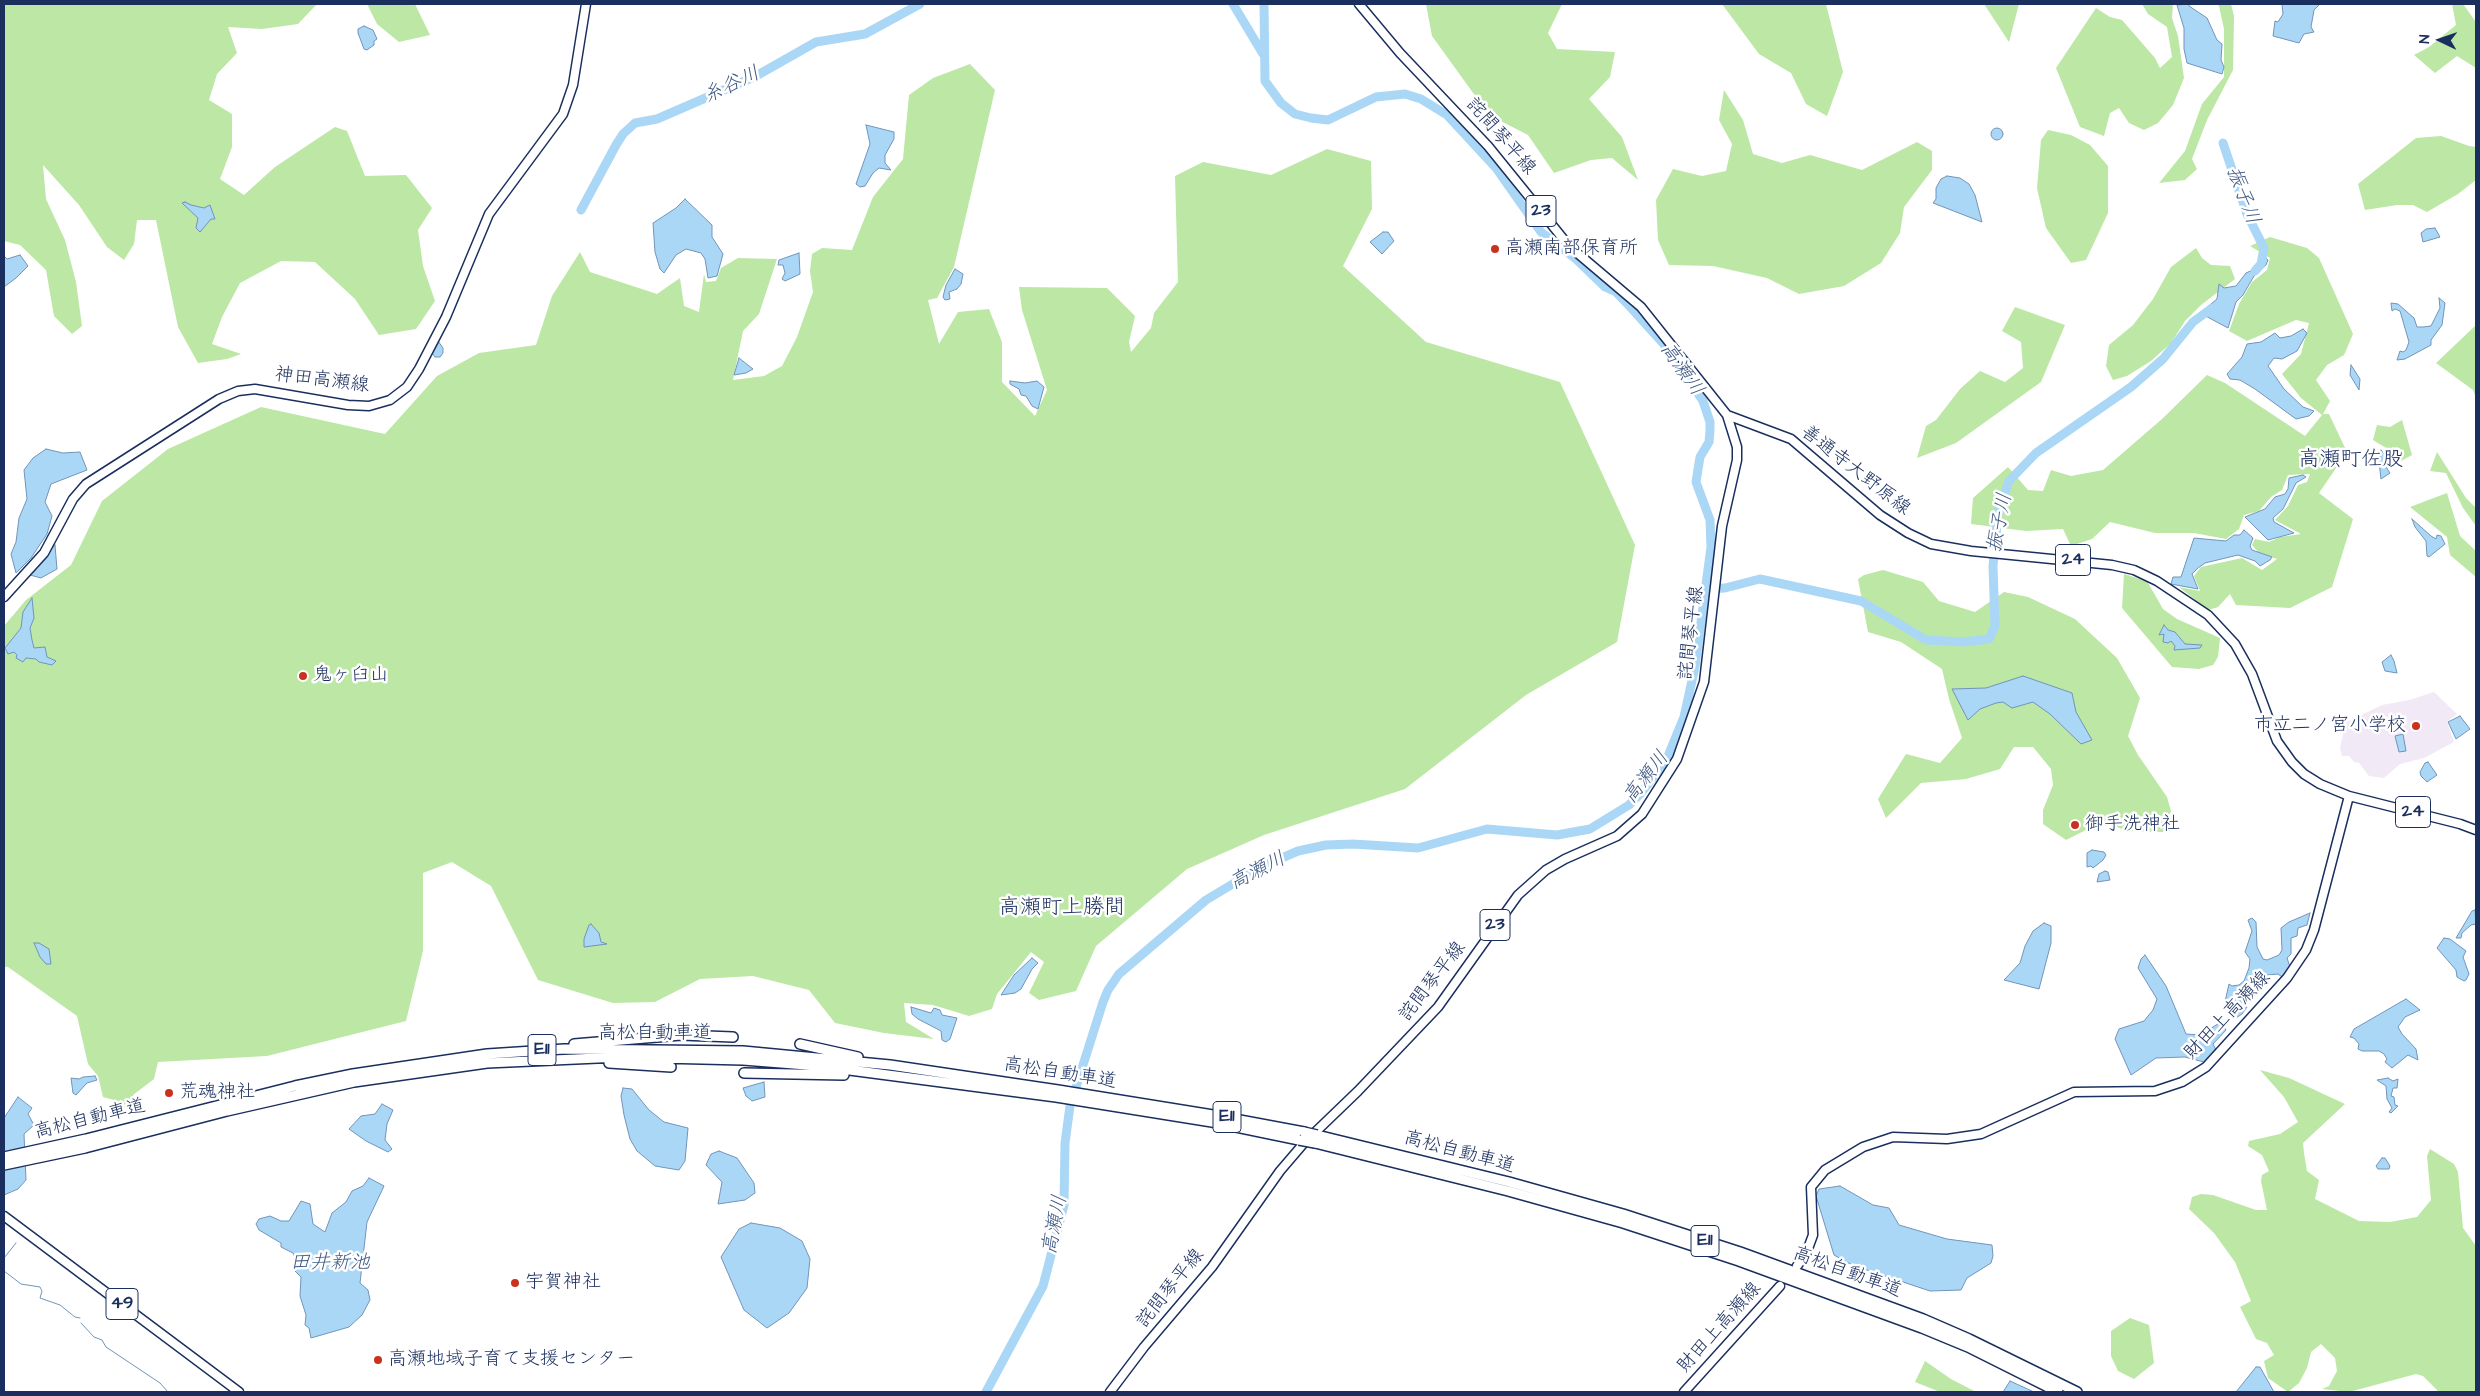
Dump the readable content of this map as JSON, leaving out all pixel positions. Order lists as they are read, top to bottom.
{
  "streets": {
    "highway": ["高松自動車道", "E11"],
    "main road": [
      "詫間琴平線",
      "23",
      "神田高瀬線",
      "善通寺大野原線",
      "24",
      "財田上高瀬線",
      "49"
    ]
  },
  "crossings": [
    ["詫間琴平線", "善通寺大野原線"],
    ["善通寺大野原線", "財田上高瀬線"]
  ],
  "districts": ["高瀬町佐股", "高瀬町上勝間"],
  "water": [
    "糸谷川",
    "振子川",
    "高瀬川",
    "田井新池"
  ],
  "places": [
    "高瀬南部保育所",
    "鬼ヶ臼山",
    "市立二ノ宮小学校",
    "御手洗神社",
    "荒魂神社",
    "宇賀神社",
    "高瀬地域子育て支援センター"
  ],
  "north": "left"
}
